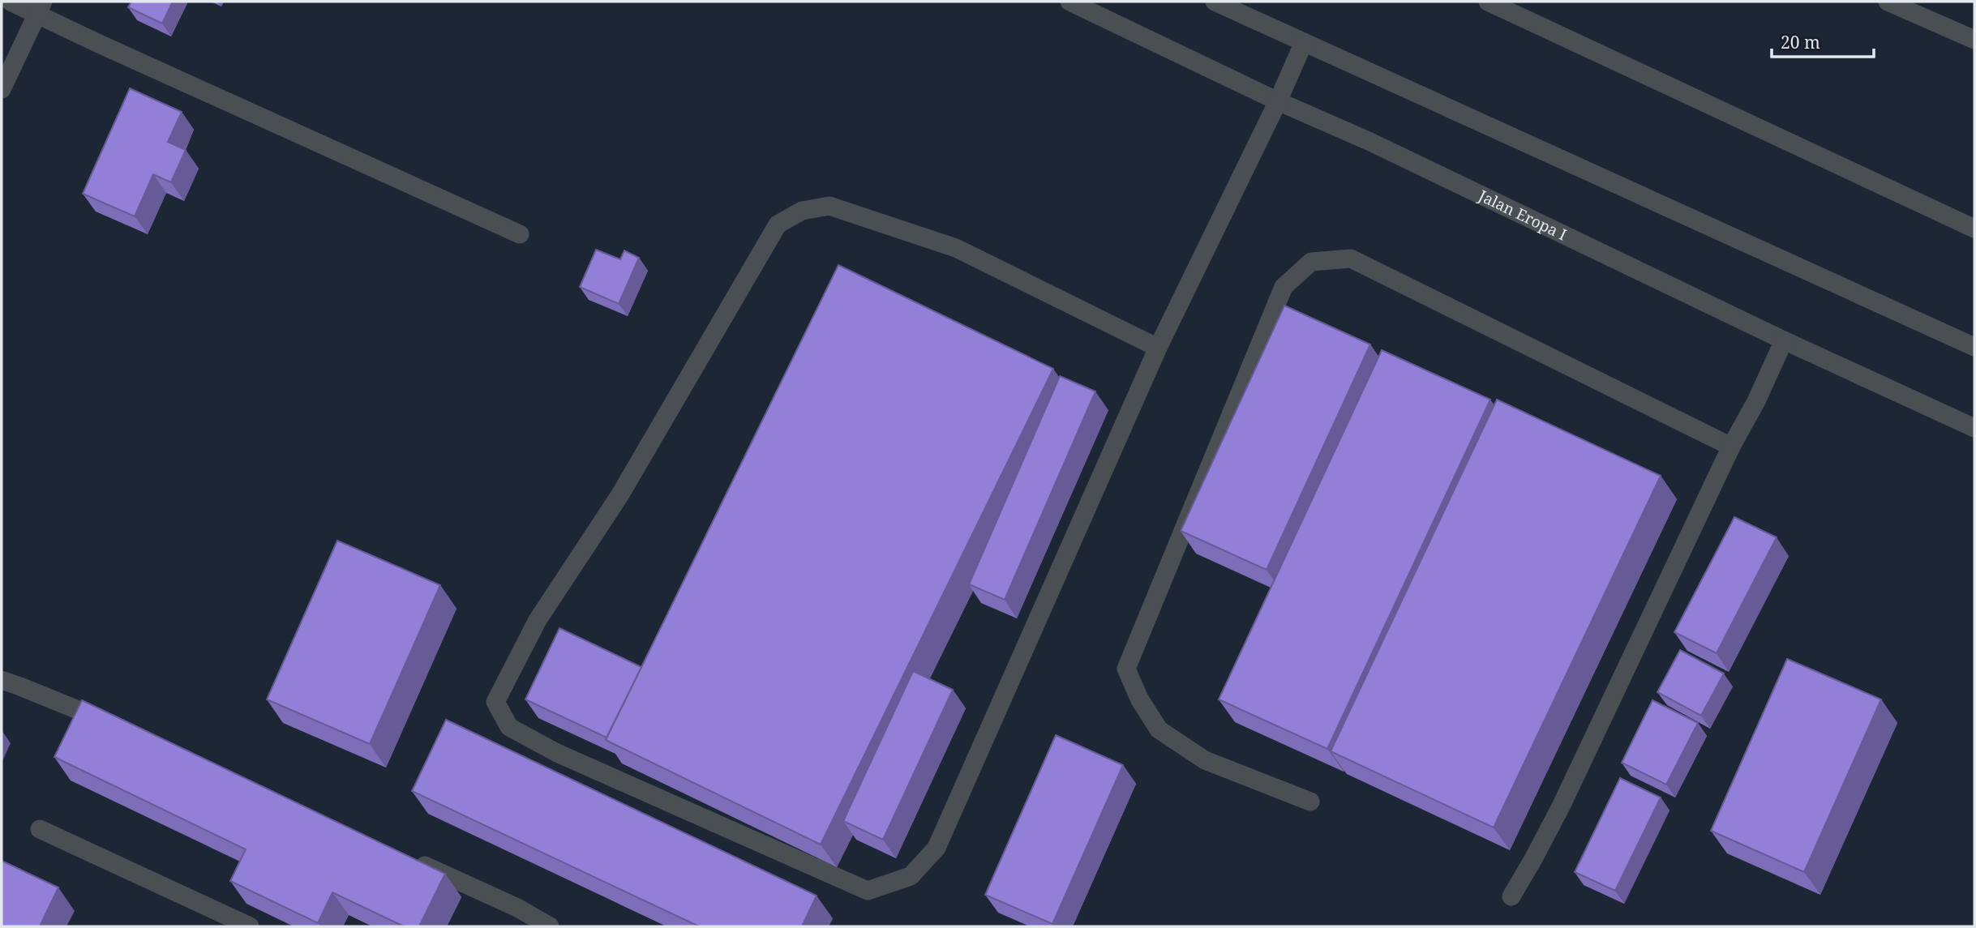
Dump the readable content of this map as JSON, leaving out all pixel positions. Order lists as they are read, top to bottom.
{
  "streets": {
    "lane": ["Jalan Eropa I"]
  },
  "scale_bar": "20 m"
}
